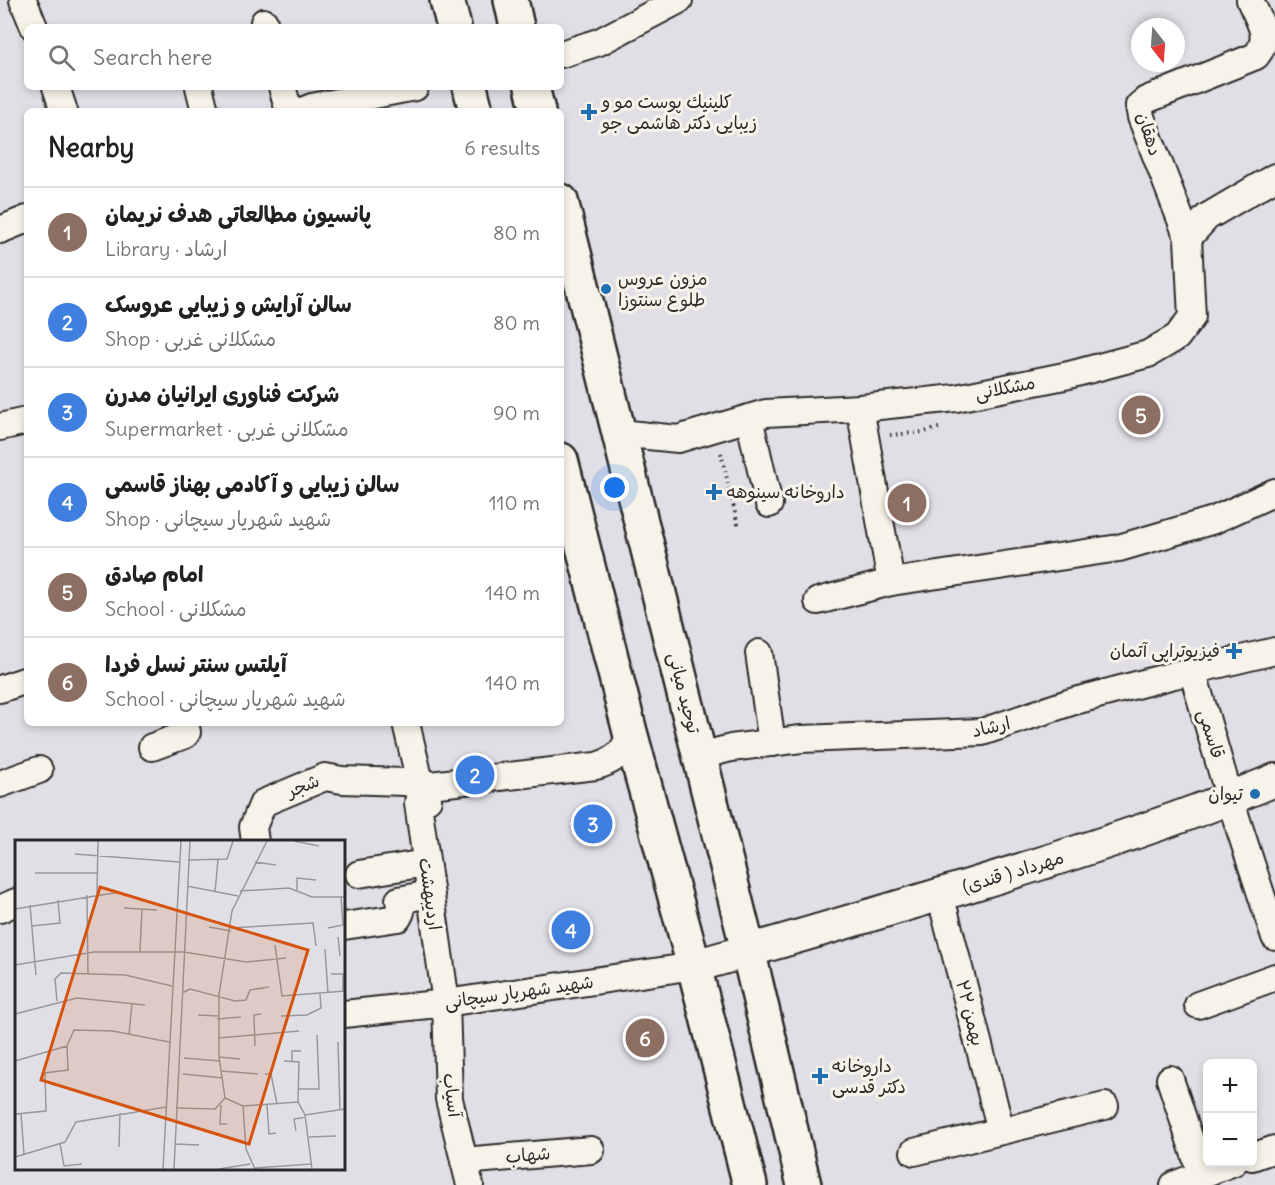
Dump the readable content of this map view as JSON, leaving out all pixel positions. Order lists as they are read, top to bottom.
{
  "streets": {
    "main road": ["توحید میانی"],
    "street": [
      "دهقان",
      "مشکلانی",
      "ارشاد",
      "قاسمی",
      "شجر",
      "مهرداد ( قندی)",
      "اردیبهشت",
      "شهید شهریار سیچانی",
      "۲۲ بهمن",
      "آسیاب",
      "شهاب"
    ]
  },
  "crossings": [
    ["دهقان", "مشکلانی"],
    ["مشکلانی", "توحید میانی"],
    ["توحید میانی", "ارشاد"],
    ["توحید میانی", "مهرداد ( قندی)"],
    ["ارشاد", "قاسمی"],
    ["قاسمی", "مهرداد ( قندی)"],
    ["شجر", "اردیبهشت"],
    ["مهرداد ( قندی)", "شهید شهریار سیچانی"],
    ["مهرداد ( قندی)", "۲۲ بهمن"],
    ["اردیبهشت", "شهید شهریار سیچانی"],
    ["اردیبهشت", "آسیاب"],
    ["شهید شهریار سیچانی", "آسیاب"],
    ["آسیاب", "شهاب"]
  ],
  "places": {
    "health": [
      "كلينيك پوست مو و زيبايى دکتر هاشمی جو",
      "داروخانه سینوهه",
      "فیزیوتراپی آتمان",
      "داروخانه دکتر قدسی"
    ],
    "other": ["مزون عروس طلوع سنتوزا", "تیوان"]
  },
  "north": "bottom",
  "page": {
    "search": "Search here",
    "heading": ["Nearby", "6 results"],
    "list": [
      {
        "mark": "1",
        "name": "پانسیون مطالعاتی هدف نریمان",
        "note": "Library · ارشاد",
        "value": "80 m"
      },
      {
        "mark": "2",
        "name": "سالن آرایش و زیبایی عروسک",
        "note": "Shop · مشکلانی غربی",
        "value": "80 m"
      },
      {
        "mark": "3",
        "name": "شرکت فناوری ایرانیان مدرن",
        "note": "Supermarket · مشکلانی غربی",
        "value": "90 m"
      },
      {
        "mark": "4",
        "name": "سالن زیبایی و آکادمی بهناز قاسمی",
        "note": "Shop · شهید شهریار سیچانی",
        "value": "110 m"
      },
      {
        "mark": "5",
        "name": "امام صادق",
        "note": "School · مشکلانی",
        "value": "140 m"
      },
      {
        "mark": "6",
        "name": "آیلتس سنتر نسل فردا",
        "note": "School · شهید شهریار سیچانی",
        "value": "140 m"
      }
    ],
    "pins": [
      "5",
      "1",
      "2",
      "3",
      "4",
      "6"
    ],
    "map_buttons": ["+", "−"]
  }
}
